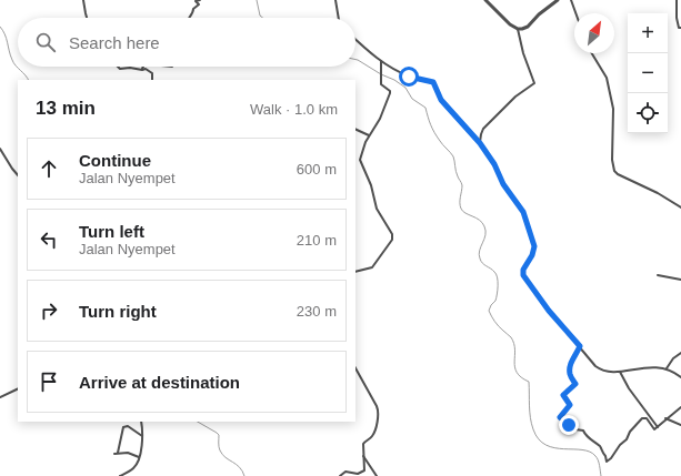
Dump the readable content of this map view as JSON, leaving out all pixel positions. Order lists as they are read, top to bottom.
{
  "north": "top right",
  "page": {
    "map_buttons": ["+", "−"],
    "search": "Search here",
    "heading": ["13 min", "Walk · 1.0 km"],
    "list": [
      ["Continue", "Jalan Nyempet", "600 m"],
      ["Turn left", "Jalan Nyempet", "210 m"],
      ["Turn right", "230 m"],
      "Arrive at destination"
    ]
  }
}
